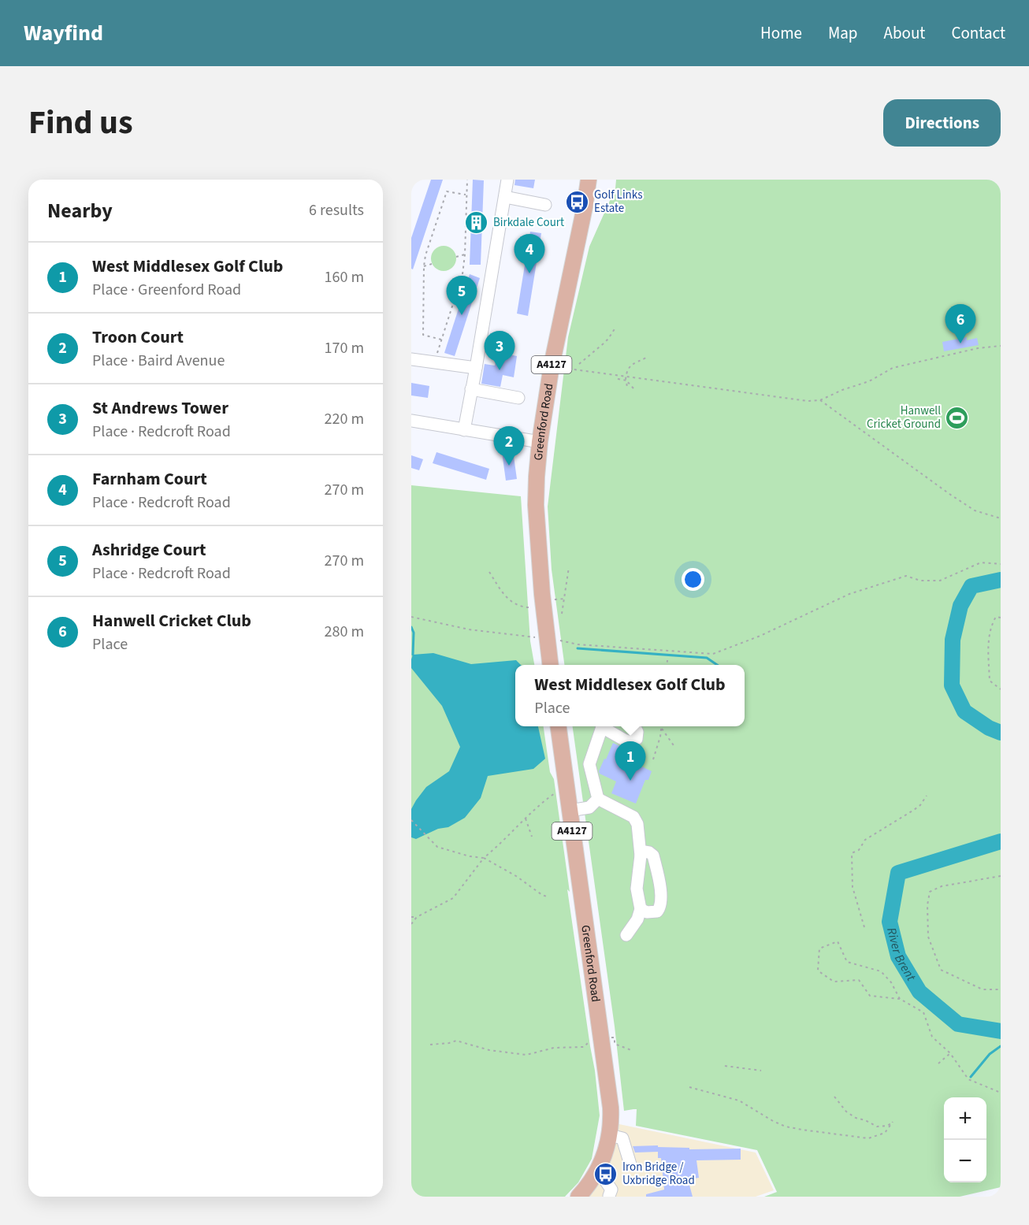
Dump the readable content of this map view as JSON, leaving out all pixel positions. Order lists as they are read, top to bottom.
{
  "streets": {
    "main road": ["A4127", "Greenford Road"]
  },
  "water": ["River Brent"],
  "places": {
    "bus stop": ["Golf Links Estate", "Iron Bridge / Uxbridge Road"],
    "building": ["Birkdale Court"],
    "sports": ["Hanwell Cricket Ground"]
  },
  "page": {
    "header": "Wayfind",
    "nav": [
      "Home",
      "Map",
      "About",
      "Contact"
    ],
    "title": "Find us",
    "buttons": "Directions",
    "heading": ["Nearby", "6 results"],
    "pins": [
      "4",
      "5",
      "6",
      "3",
      "2",
      "1"
    ],
    "list": [
      {
        "mark": "1",
        "name": "West Middlesex Golf Club",
        "note": "Place · Greenford Road",
        "value": "160 m"
      },
      {
        "mark": "2",
        "name": "Troon Court",
        "note": "Place · Baird Avenue",
        "value": "170 m"
      },
      {
        "mark": "3",
        "name": "St Andrews Tower",
        "note": "Place · Redcroft Road",
        "value": "220 m"
      },
      {
        "mark": "4",
        "name": "Farnham Court",
        "note": "Place · Redcroft Road",
        "value": "270 m"
      },
      {
        "mark": "5",
        "name": "Ashridge Court",
        "note": "Place · Redcroft Road",
        "value": "270 m"
      },
      {
        "mark": "6",
        "name": "Hanwell Cricket Club",
        "note": "Place",
        "value": "280 m"
      }
    ],
    "popup": ["West Middlesex Golf Club", "Place"],
    "map_buttons": ["+", "−"]
  }
}
